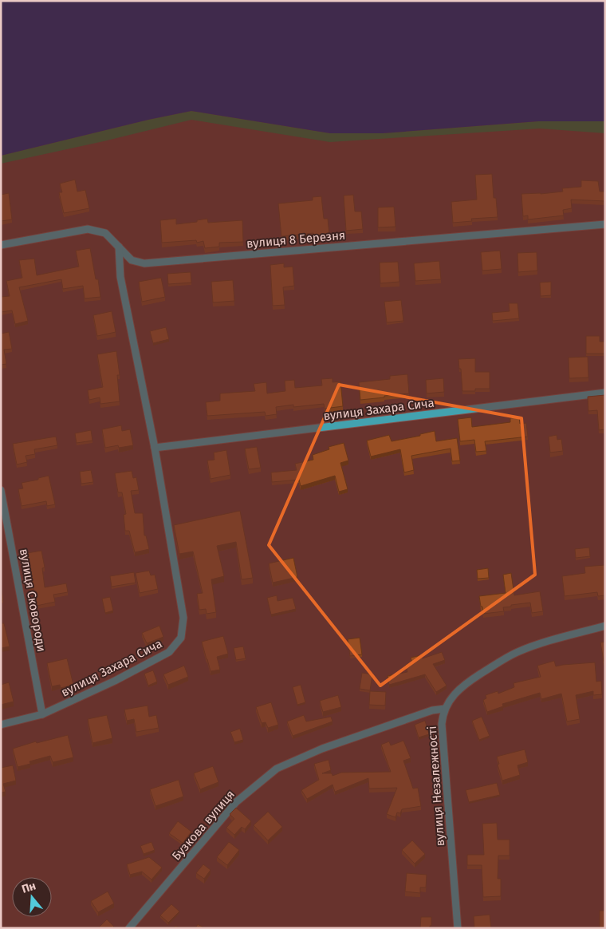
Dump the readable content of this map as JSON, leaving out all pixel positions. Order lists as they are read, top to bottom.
{
  "streets": {
    "street": [
      "вулиця 8 Березня",
      "вулиця Захара Сича",
      "вулиця Сковороди",
      "вулиця Незалежності",
      "Бузкова вулиця"
    ]
  },
  "crossings": [
    ["вулиця 8 Березня", "вулиця Захара Сича"],
    ["вулиця Захара Сича", "вулиця Сковороди"],
    ["вулиця Незалежності", "Бузкова вулиця"]
  ],
  "north": "top"
}
